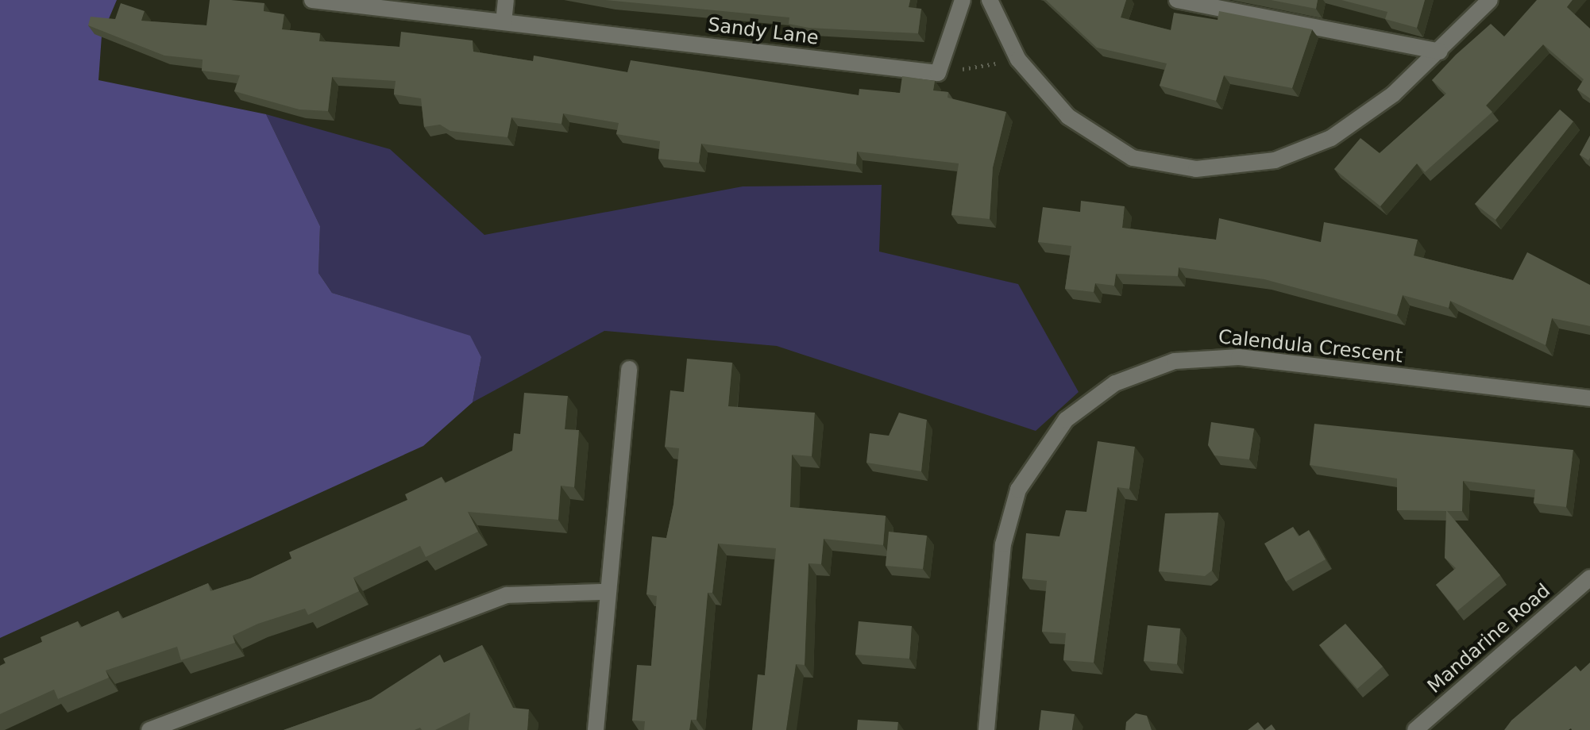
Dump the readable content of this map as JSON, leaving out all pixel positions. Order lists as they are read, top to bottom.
{
  "streets": {
    "street": ["Sandy Lane", "Calendula Crescent", "Mandarine Road"]
  }
}
